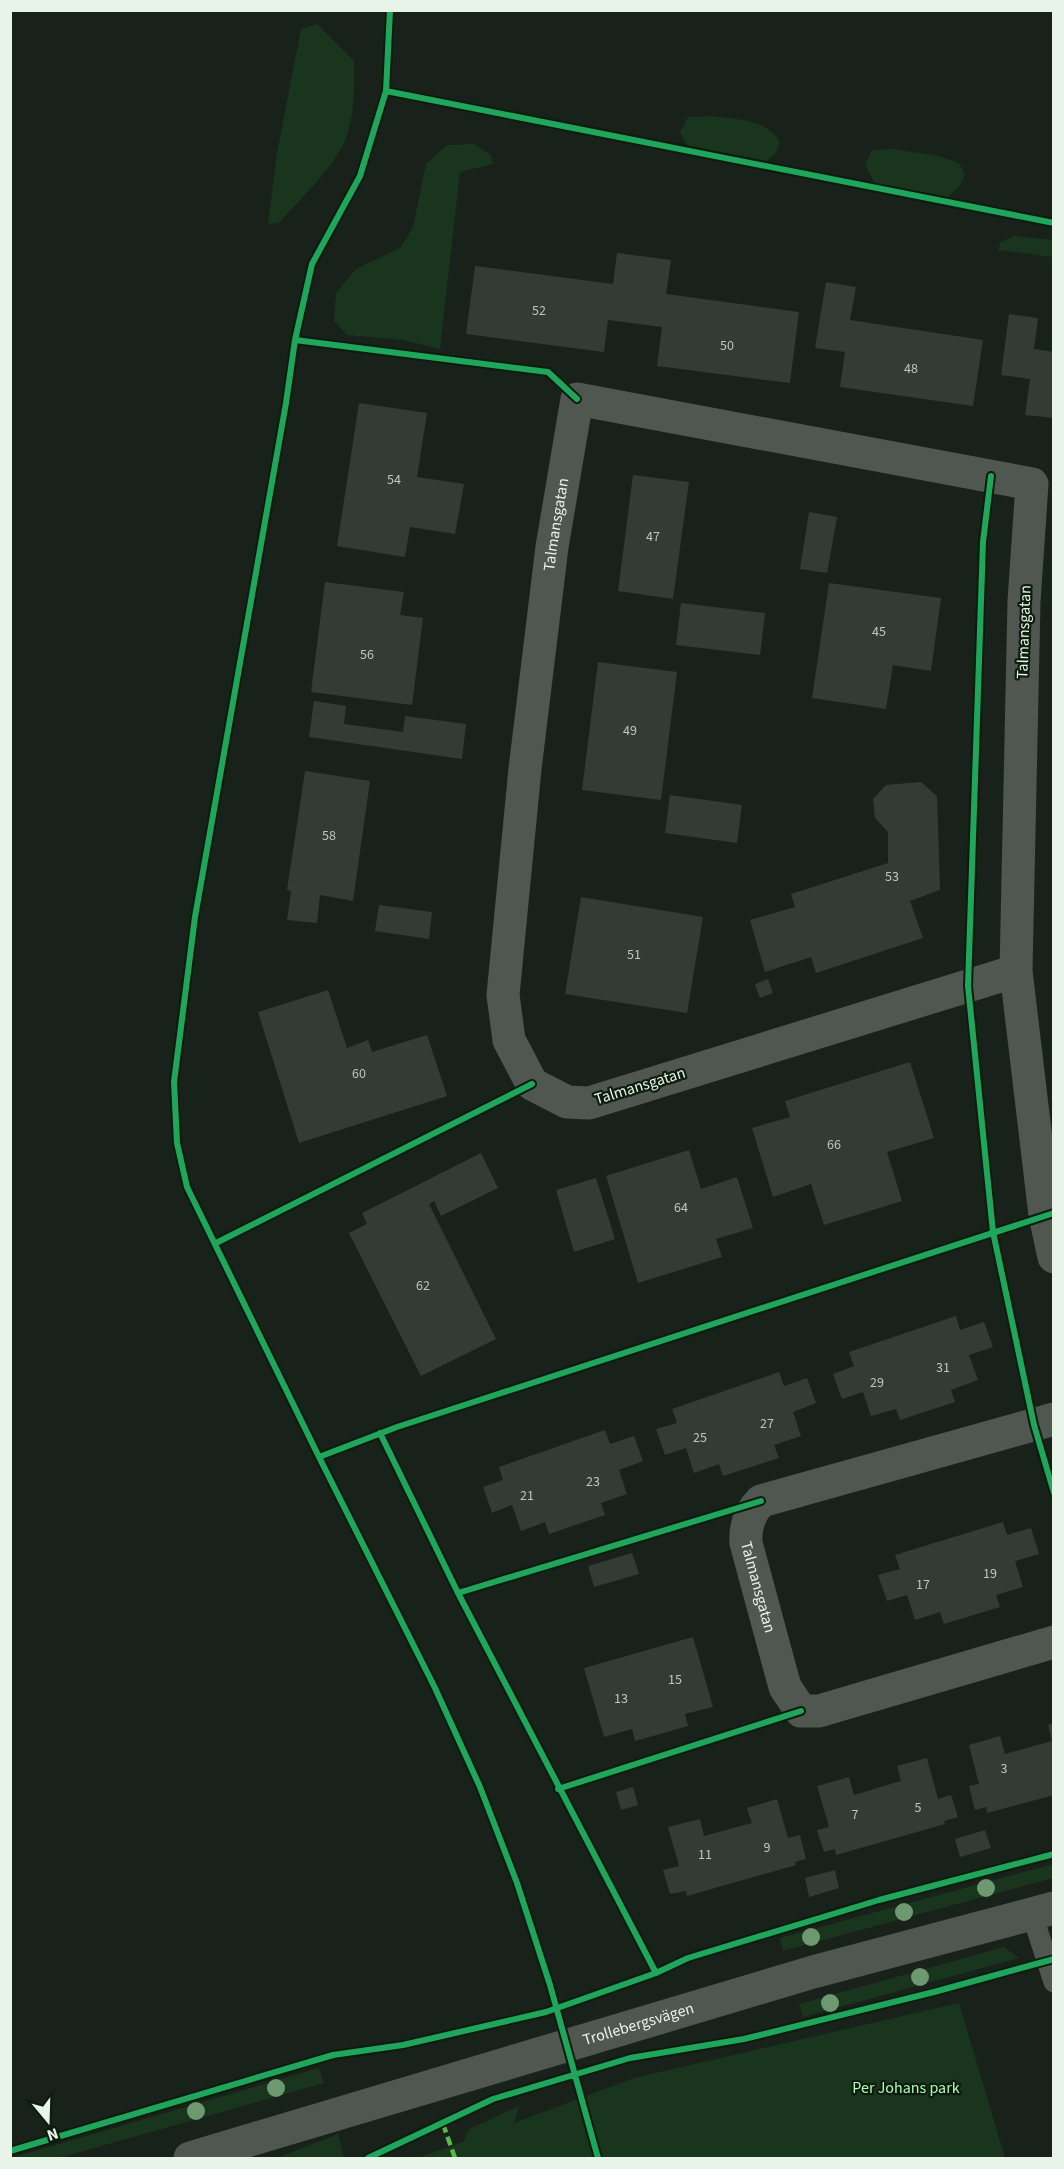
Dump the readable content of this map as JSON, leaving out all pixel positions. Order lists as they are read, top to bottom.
{
  "streets": {
    "street": ["Talmansgatan", "Trollebergsvägen"]
  },
  "parks": ["Per Johans park"],
  "house_numbers": [
    "52",
    "50",
    "48",
    "54",
    "47",
    "45",
    "56",
    "49",
    "58",
    "53",
    "51",
    "60",
    "66",
    "64",
    "62",
    "31",
    "29",
    "27",
    "25",
    "23",
    "21",
    "19",
    "17",
    "15",
    "13",
    "3",
    "5",
    "7",
    "9",
    "11"
  ],
  "north": "bottom"
}
